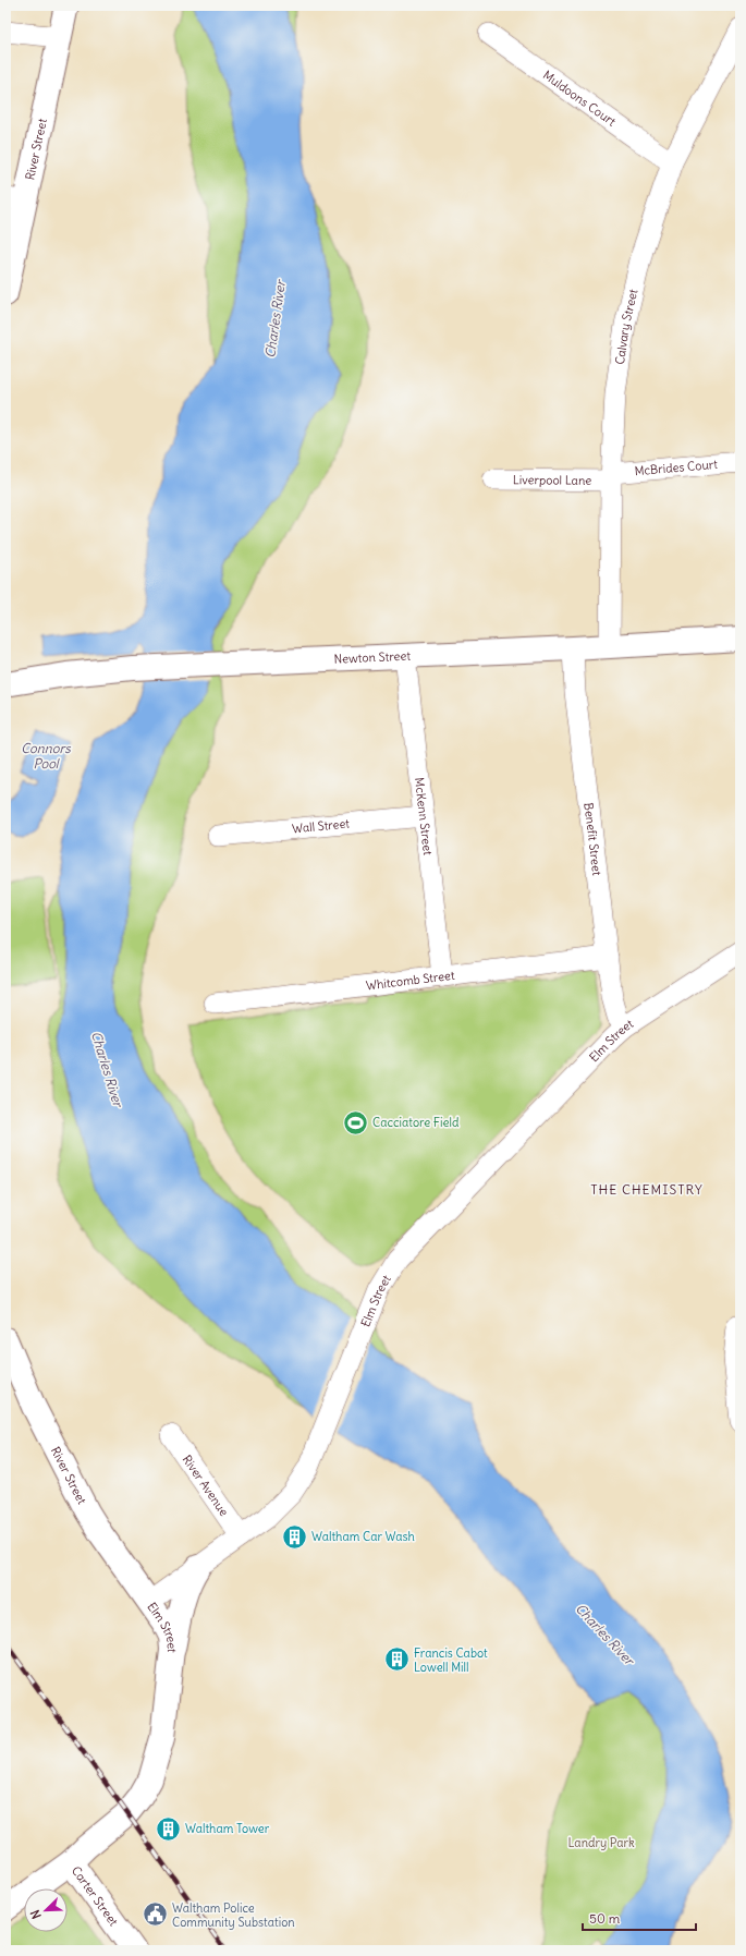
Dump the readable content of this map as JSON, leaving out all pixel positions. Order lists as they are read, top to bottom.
{
  "streets": {
    "main road": [
      "River Street",
      "Newton Street",
      "Elm Street",
      "Carter Street"
    ],
    "street": [
      "Muldoons Court",
      "Calvary Street",
      "McBrides Court",
      "Liverpool Lane",
      "McKenn Street",
      "Wall Street",
      "Benefit Street",
      "Whitcomb Street",
      "River Avenue"
    ]
  },
  "crossings": [
    ["Muldoons Court", "Calvary Street"],
    ["River Street", "Elm Street"],
    ["Calvary Street", "McBrides Court"],
    ["Calvary Street", "Liverpool Lane"],
    ["Calvary Street", "Newton Street"],
    ["McBrides Court", "Liverpool Lane"],
    ["Newton Street", "McKenn Street"],
    ["Newton Street", "Benefit Street"],
    ["McKenn Street", "Wall Street"],
    ["McKenn Street", "Whitcomb Street"],
    ["Benefit Street", "Whitcomb Street"],
    ["Benefit Street", "Elm Street"],
    ["Elm Street", "River Avenue"],
    ["Elm Street", "Carter Street"]
  ],
  "districts": ["THE CHEMISTRY"],
  "water": ["Charles River", "Connors Pool"],
  "parks": ["Landry Park"],
  "places": {
    "sports": ["Cacciatore Field"],
    "building": ["Waltham Car Wash", "Francis Cabot Lowell Mill", "Waltham Tower"],
    "public building": ["Waltham Police Community Substation"]
  },
  "scale_bar": "50 m",
  "north": "bottom left"
}
